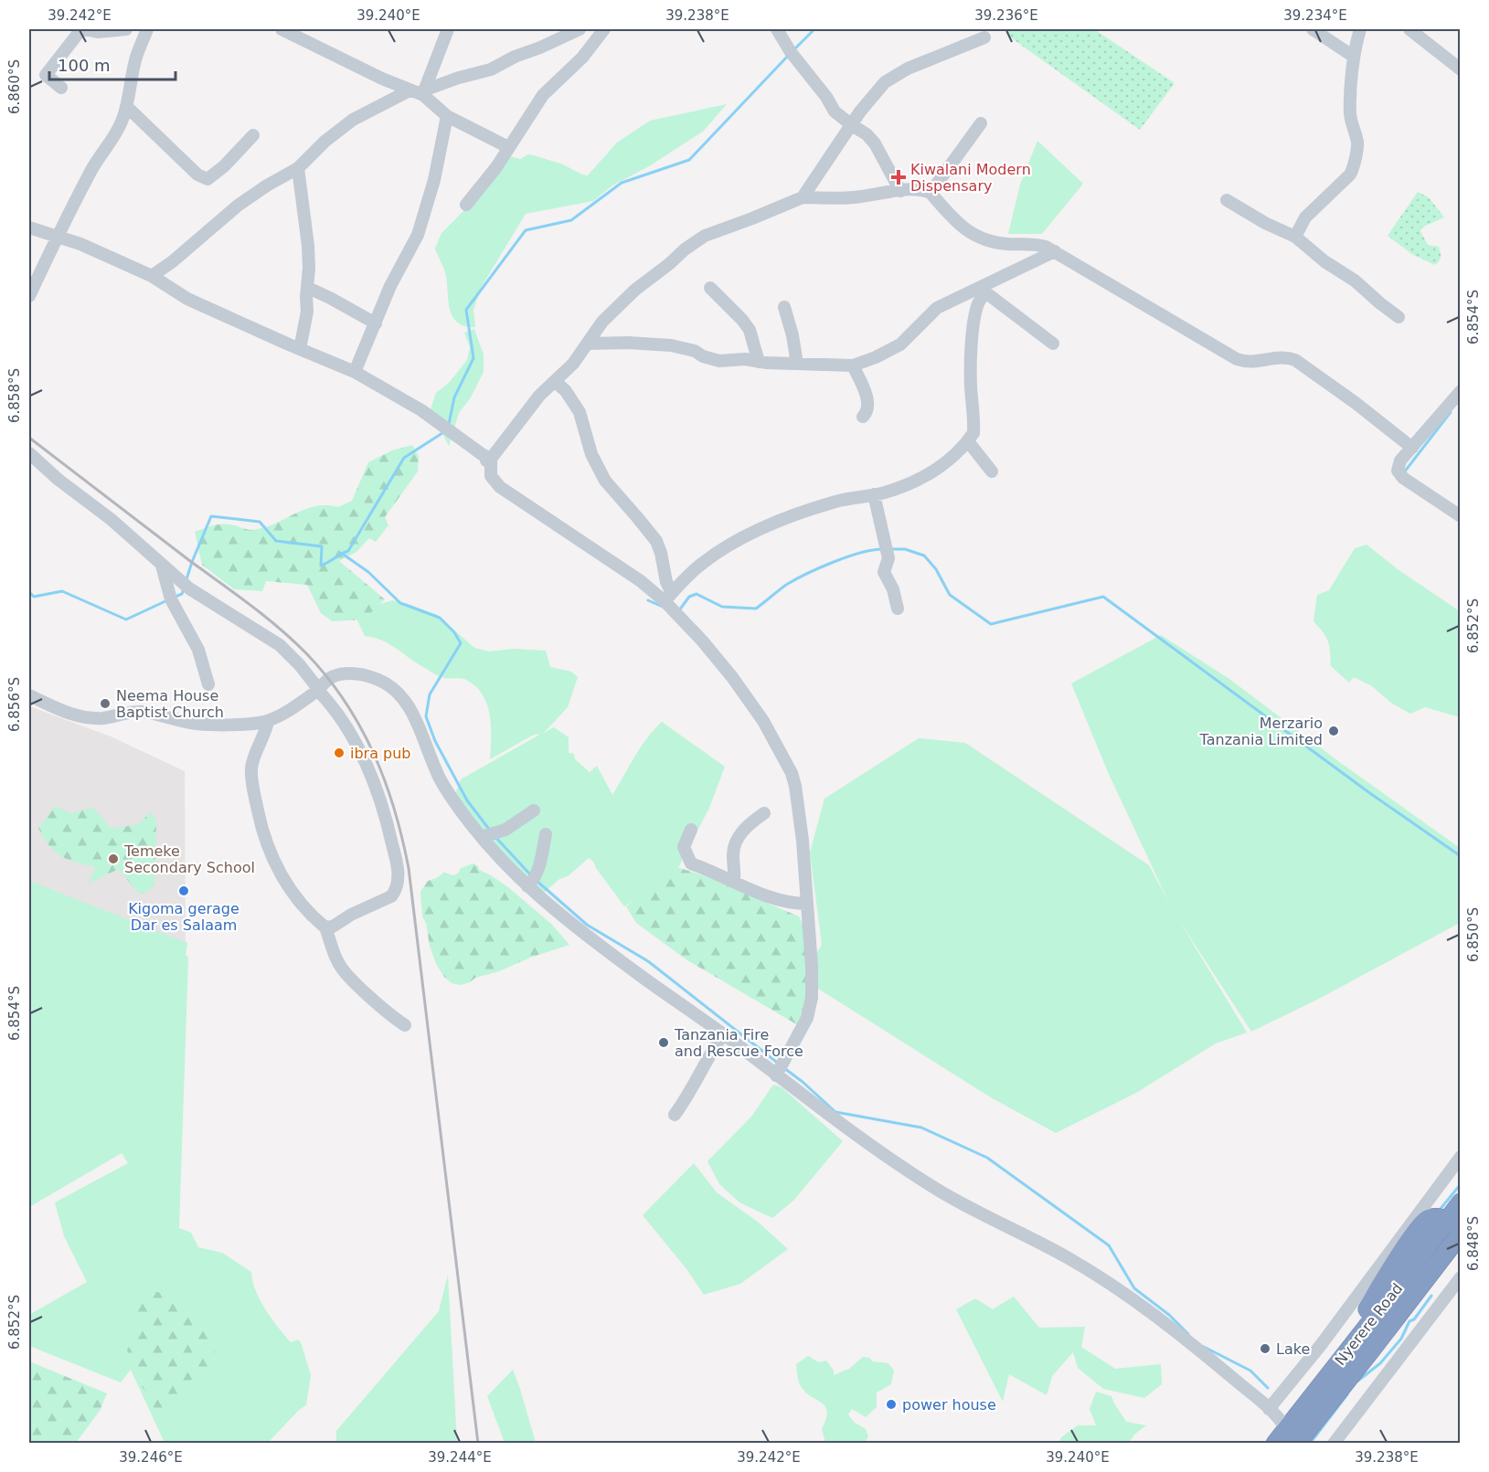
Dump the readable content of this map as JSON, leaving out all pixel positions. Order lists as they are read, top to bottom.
{
  "streets": {
    "highway": ["Nyerere Road"]
  },
  "places": {
    "health": ["Kiwalani Modern Dispensary"],
    "other": [
      "Neema House Baptist Church",
      "Merzario Tanzania Limited",
      "ibra pub",
      "Temeke Secondary School",
      "Kigoma gerage Dar es Salaam",
      "Tanzania Fire and Rescue Force",
      "Lake",
      "power house"
    ]
  },
  "scale_bar": "100 m",
  "coordinates": [
    "39.242°E",
    "39.240°E",
    "39.238°E",
    "39.236°E",
    "39.234°E",
    "6.860°S",
    "6.854°S",
    "6.858°S",
    "6.852°S",
    "6.856°S",
    "6.850°S",
    "6.848°S",
    "39.246°E",
    "39.244°E"
  ]
}
